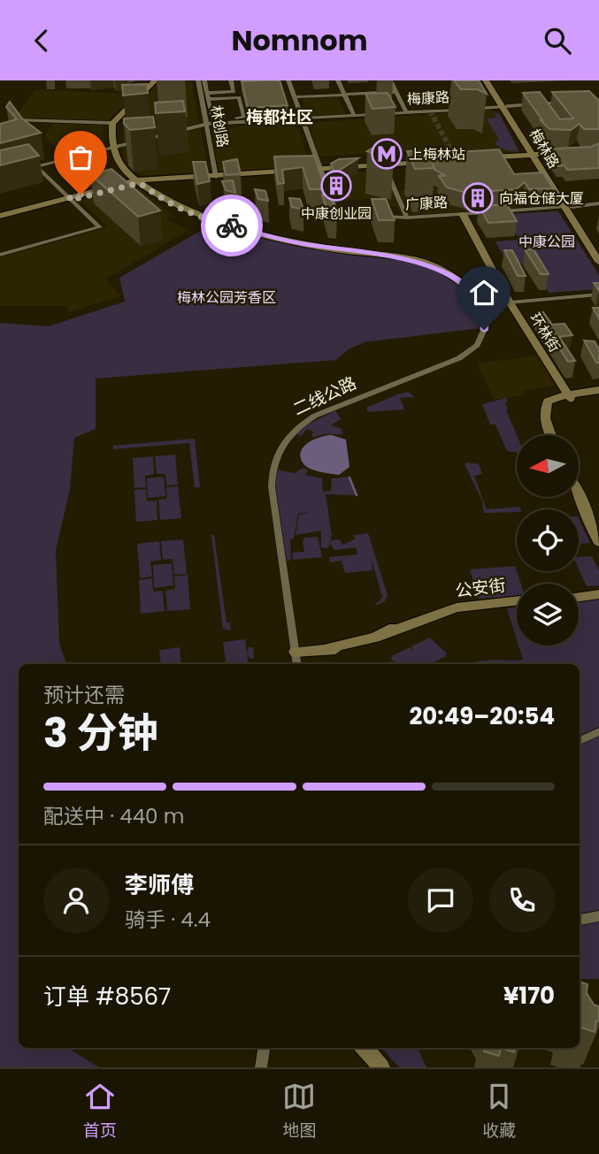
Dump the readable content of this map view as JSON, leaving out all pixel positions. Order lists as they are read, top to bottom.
{
  "streets": {
    "street": [
      "梅康路",
      "林创路",
      "梅林路",
      "广康路",
      "环林街",
      "二线公路",
      "公安街"
    ]
  },
  "crossings": [
    ["梅康路", "林创路"],
    ["梅康路", "梅林路"],
    ["梅林路", "广康路"],
    ["广康路", "环林街"],
    ["二线公路", "公安街"]
  ],
  "districts": ["梅都社区"],
  "parks": ["中康公园", "梅林公园芳香区"],
  "places": {
    "metro station": ["上梅林站"],
    "building": ["中康创业园", "向福仓储大厦"]
  },
  "north": "left",
  "page": {
    "header": "Nomnom",
    "heading": ["3 分钟", "预计还需", "20:49–20:54"],
    "panel": [
      "李师傅",
      "骑手 · 4.4",
      "订单 #8567",
      "¥170"
    ],
    "bar": "配送中 · 440 m",
    "tabs": ["首页", "地图", "收藏"]
  }
}
